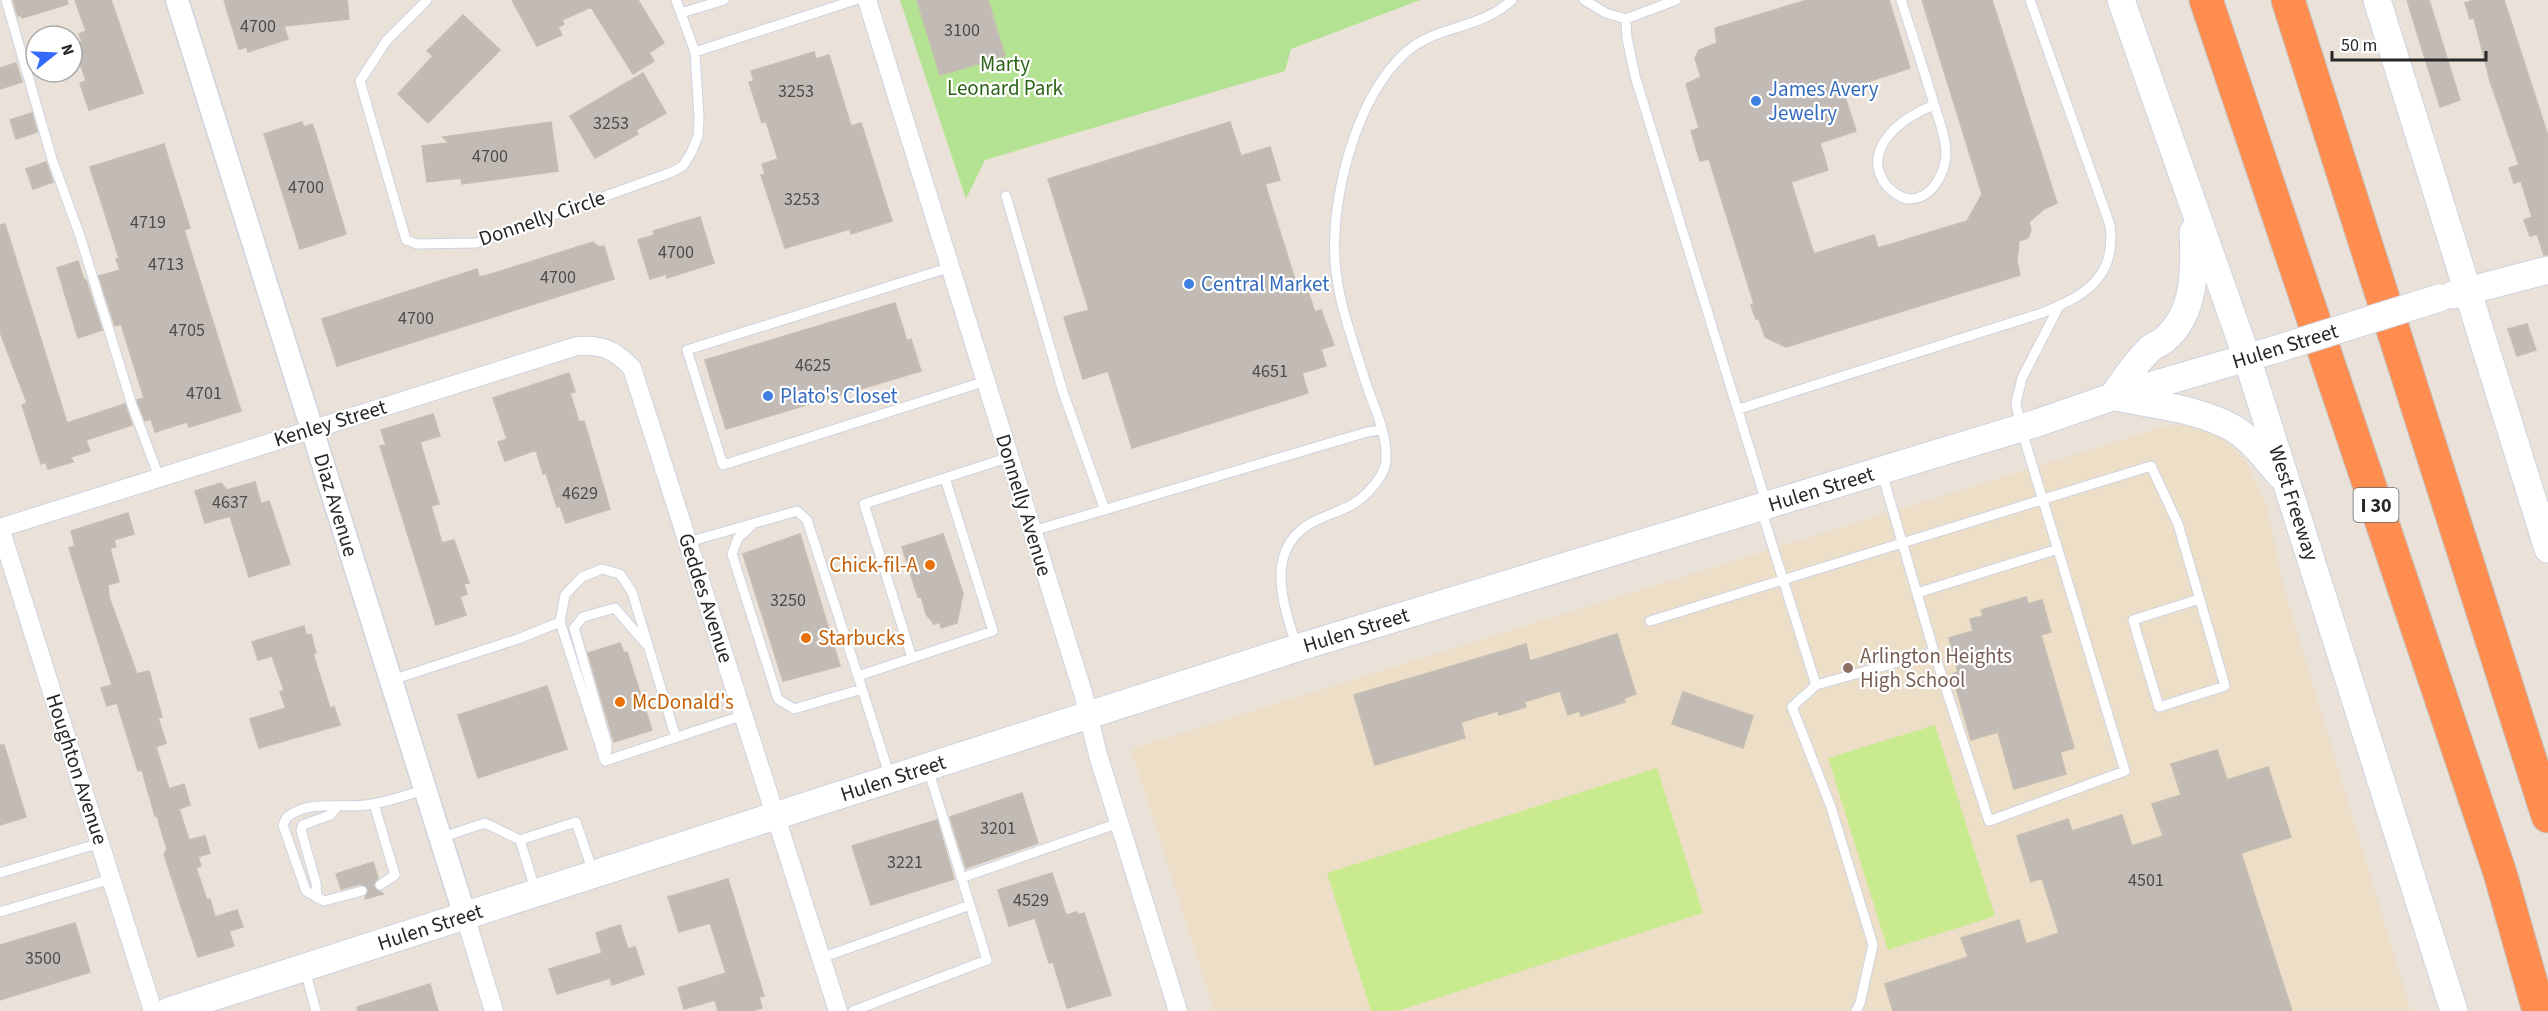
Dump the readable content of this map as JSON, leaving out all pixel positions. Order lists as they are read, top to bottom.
{
  "streets": {
    "highway": ["I 30"],
    "main road": ["Hulen Street", "West Freeway"],
    "street": [
      "Kenley Street",
      "Diaz Avenue",
      "Donnelly Avenue",
      "Geddes Avenue",
      "Houghton Avenue"
    ],
    "lane": ["Donnelly Circle"]
  },
  "crossings": [
    ["Hulen Street", "West Freeway"],
    ["Hulen Street", "Diaz Avenue"],
    ["Hulen Street", "Donnelly Avenue"],
    ["Hulen Street", "Geddes Avenue"],
    ["Kenley Street", "Diaz Avenue"],
    ["Kenley Street", "Geddes Avenue"],
    ["Kenley Street", "Houghton Avenue"]
  ],
  "parks": ["Marty Leonard Park"],
  "places": [
    "James Avery Jewelry",
    "Central Market",
    "Plato's Closet",
    "Chick-fil-A",
    "Starbucks",
    "Arlington Heights High School",
    "McDonald's"
  ],
  "house_numbers": [
    "4700",
    "3100",
    "3253",
    "3253",
    "4700",
    "4700",
    "3253",
    "4719",
    "4700",
    "4713",
    "4700",
    "4700",
    "4705",
    "4625",
    "4651",
    "4701",
    "4629",
    "4637",
    "3250",
    "3201",
    "3221",
    "4501",
    "4529",
    "3500"
  ],
  "scale_bar": "50 m",
  "north": "right"
}
